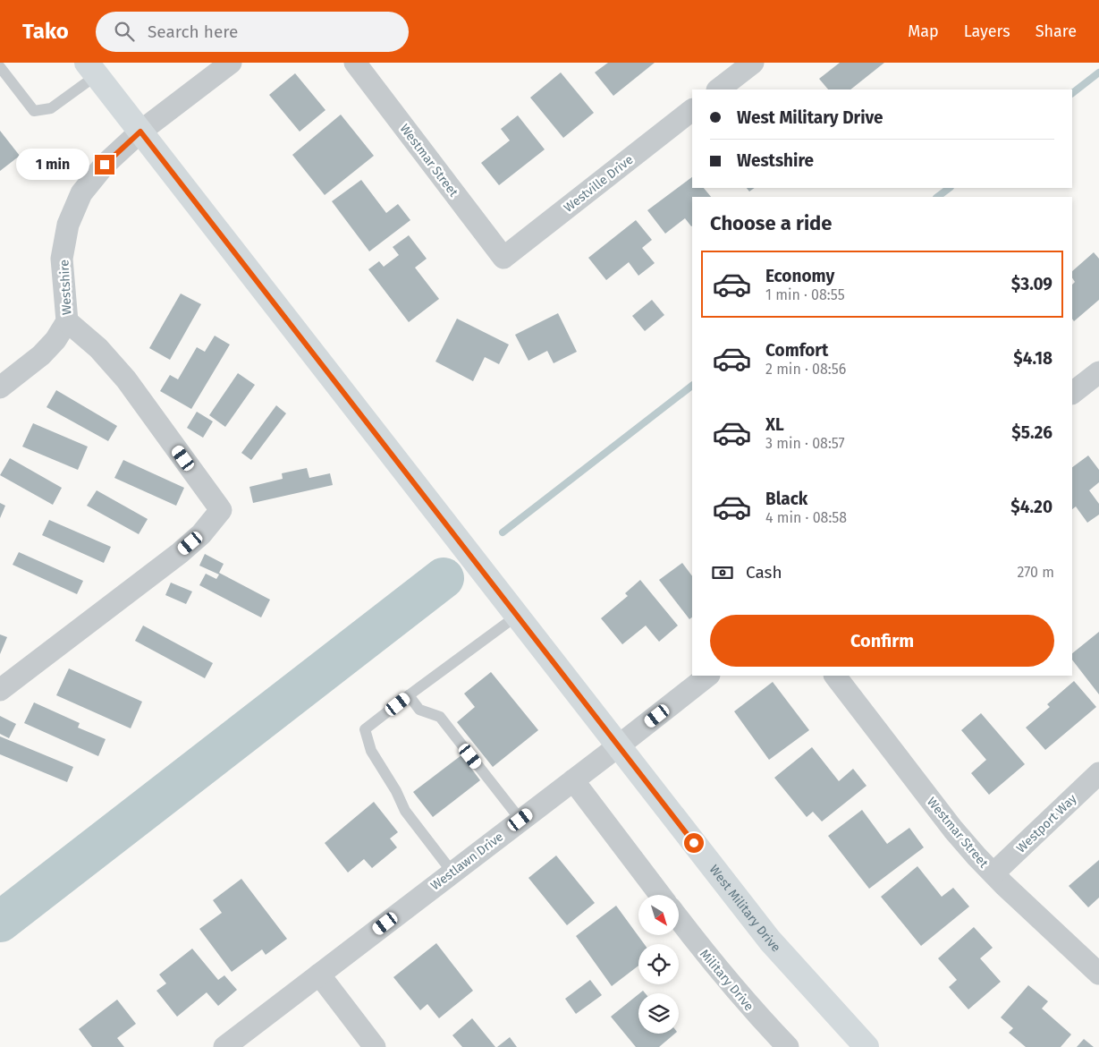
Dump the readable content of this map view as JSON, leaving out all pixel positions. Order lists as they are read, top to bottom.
{
  "streets": {
    "main road": ["West Military Drive"],
    "street": [
      "Westmar Street",
      "Westville Drive",
      "Westshire",
      "Westport Way",
      "Westlawn Drive",
      "Military Drive"
    ]
  },
  "crossings": [
    ["Westmar Street", "Westville Drive"],
    ["Westmar Street", "Westport Way"],
    ["Westshire", "West Military Drive"],
    ["Westlawn Drive", "West Military Drive"]
  ],
  "north": "bottom right",
  "page": {
    "header": "Tako",
    "search": "Search here",
    "nav": ["Map", "Layers", "Share"],
    "banner": ["West Military Drive", "Westshire"],
    "bubble": "1 min",
    "heading": "Choose a ride",
    "list": [
      {
        "name": "Economy",
        "note": "1 min · 08:55",
        "value": "$3.09"
      },
      {
        "name": "Comfort",
        "note": "2 min · 08:56",
        "value": "$4.18"
      },
      {
        "name": "XL",
        "note": "3 min · 08:57",
        "value": "$5.26"
      },
      {
        "name": "Black",
        "note": "4 min · 08:58",
        "value": "$4.20"
      }
    ],
    "pay": ["Cash", "270 m"],
    "buttons": "Confirm"
  }
}
